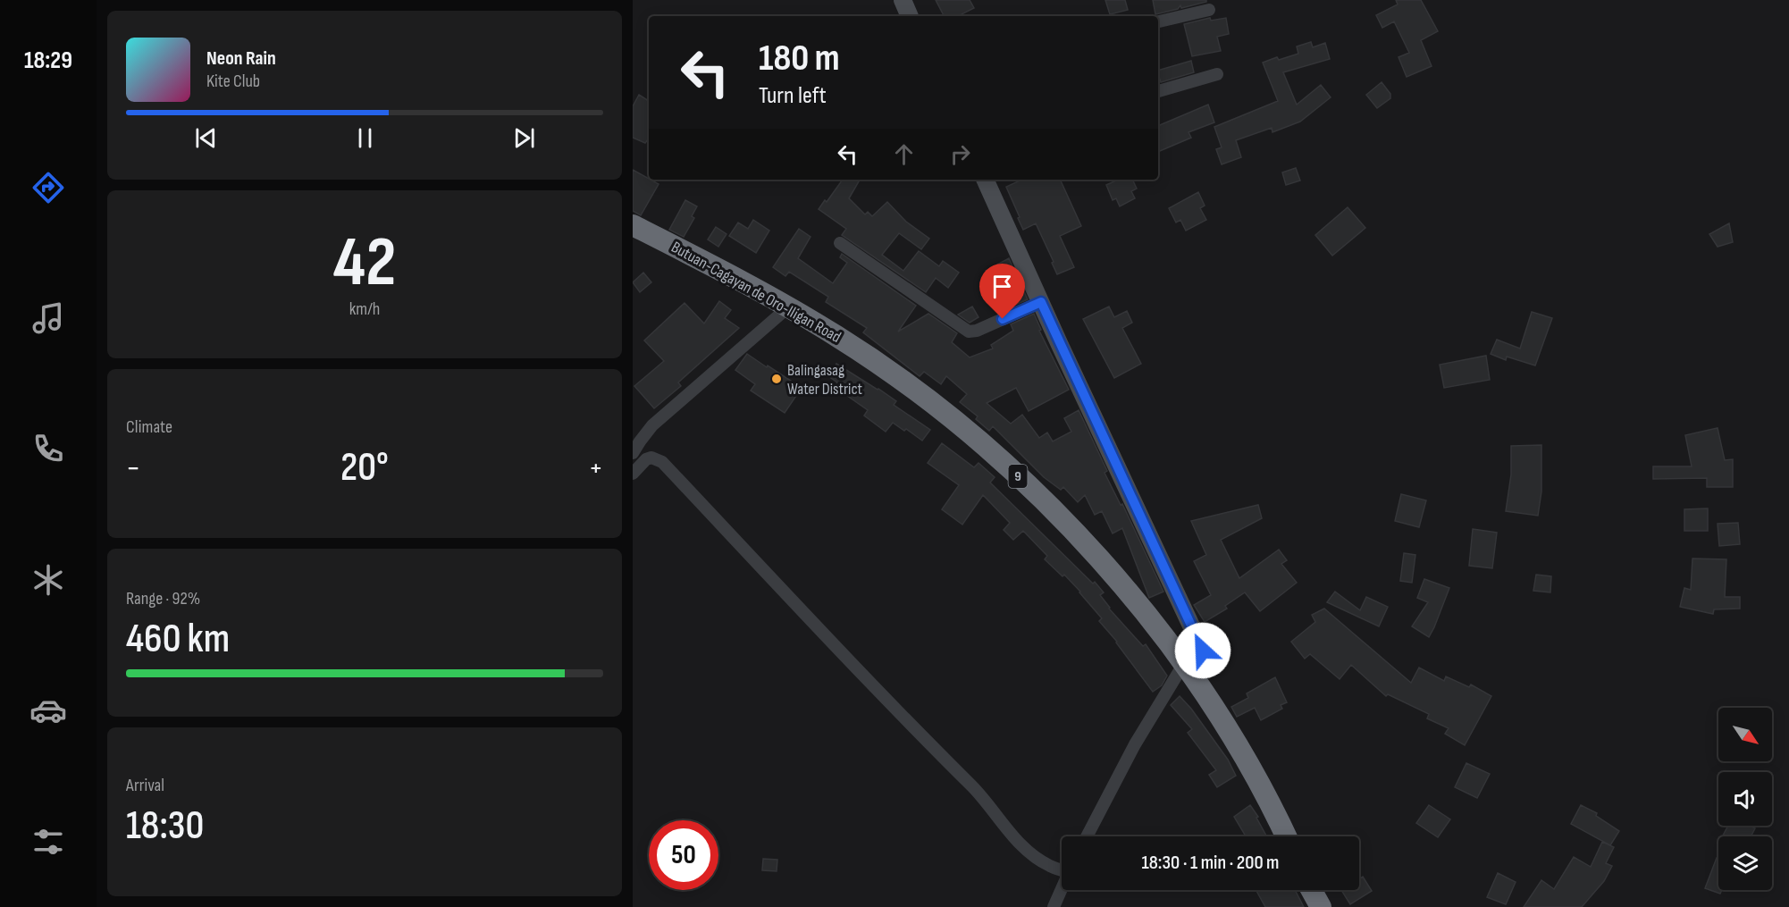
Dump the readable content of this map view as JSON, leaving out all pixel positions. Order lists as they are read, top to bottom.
{
  "streets": {
    "highway": ["Butuan-Cagayan de Oro-Iligan Road", "9"]
  },
  "places": ["Balingasag Water District"],
  "north": "bottom right",
  "page": {
    "tabs": "18:29",
    "turn": ["180 m", "Turn left"],
    "song": ["Neon Rain", "Kite Club"],
    "tile": [
      ["42", "km/h"],
      "Climate",
      ["Range · 92%", "460 km"],
      ["Arrival", "18:30"]
    ],
    "heat": ["−", "20°", "+"],
    "limit": "50",
    "trip": "18:30 · 1 min · 200 m"
  }
}
